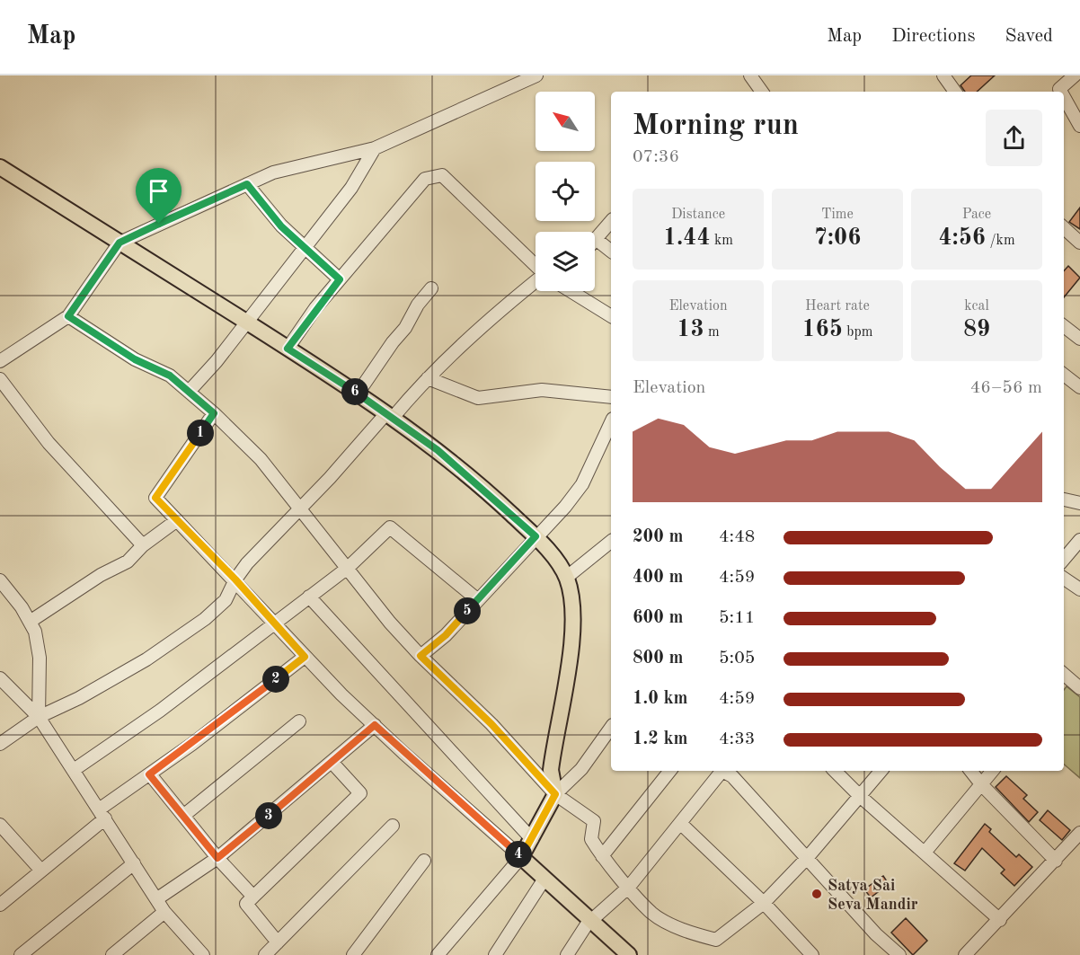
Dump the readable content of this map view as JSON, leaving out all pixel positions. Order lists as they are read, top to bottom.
{
  "places": ["Satya Sai Seva Mandir"],
  "north": "top left",
  "page": {
    "header": "Map",
    "nav": ["Map", "Directions", "Saved"],
    "heading": ["Morning run", "07:36"],
    "stats": [
      ["Distance", "1.44 km"],
      ["Time", "7:06"],
      ["Pace", "4:56 /km"],
      ["Elevation", "13 m"],
      ["Heart rate", "165 bpm"],
      ["kcal", "89"]
    ],
    "chart": ["Elevation", "46–56 m"],
    "pins": [
      "6",
      "1",
      "5",
      "2",
      "3",
      "4"
    ],
    "list": [
      {
        "name": "200 m",
        "note": "4:48"
      },
      {
        "name": "400 m",
        "note": "4:59"
      },
      {
        "name": "600 m",
        "note": "5:11"
      },
      {
        "name": "800 m",
        "note": "5:05"
      },
      {
        "name": "1.0 km",
        "note": "4:59"
      },
      {
        "name": "1.2 km",
        "note": "4:33"
      }
    ]
  }
}
